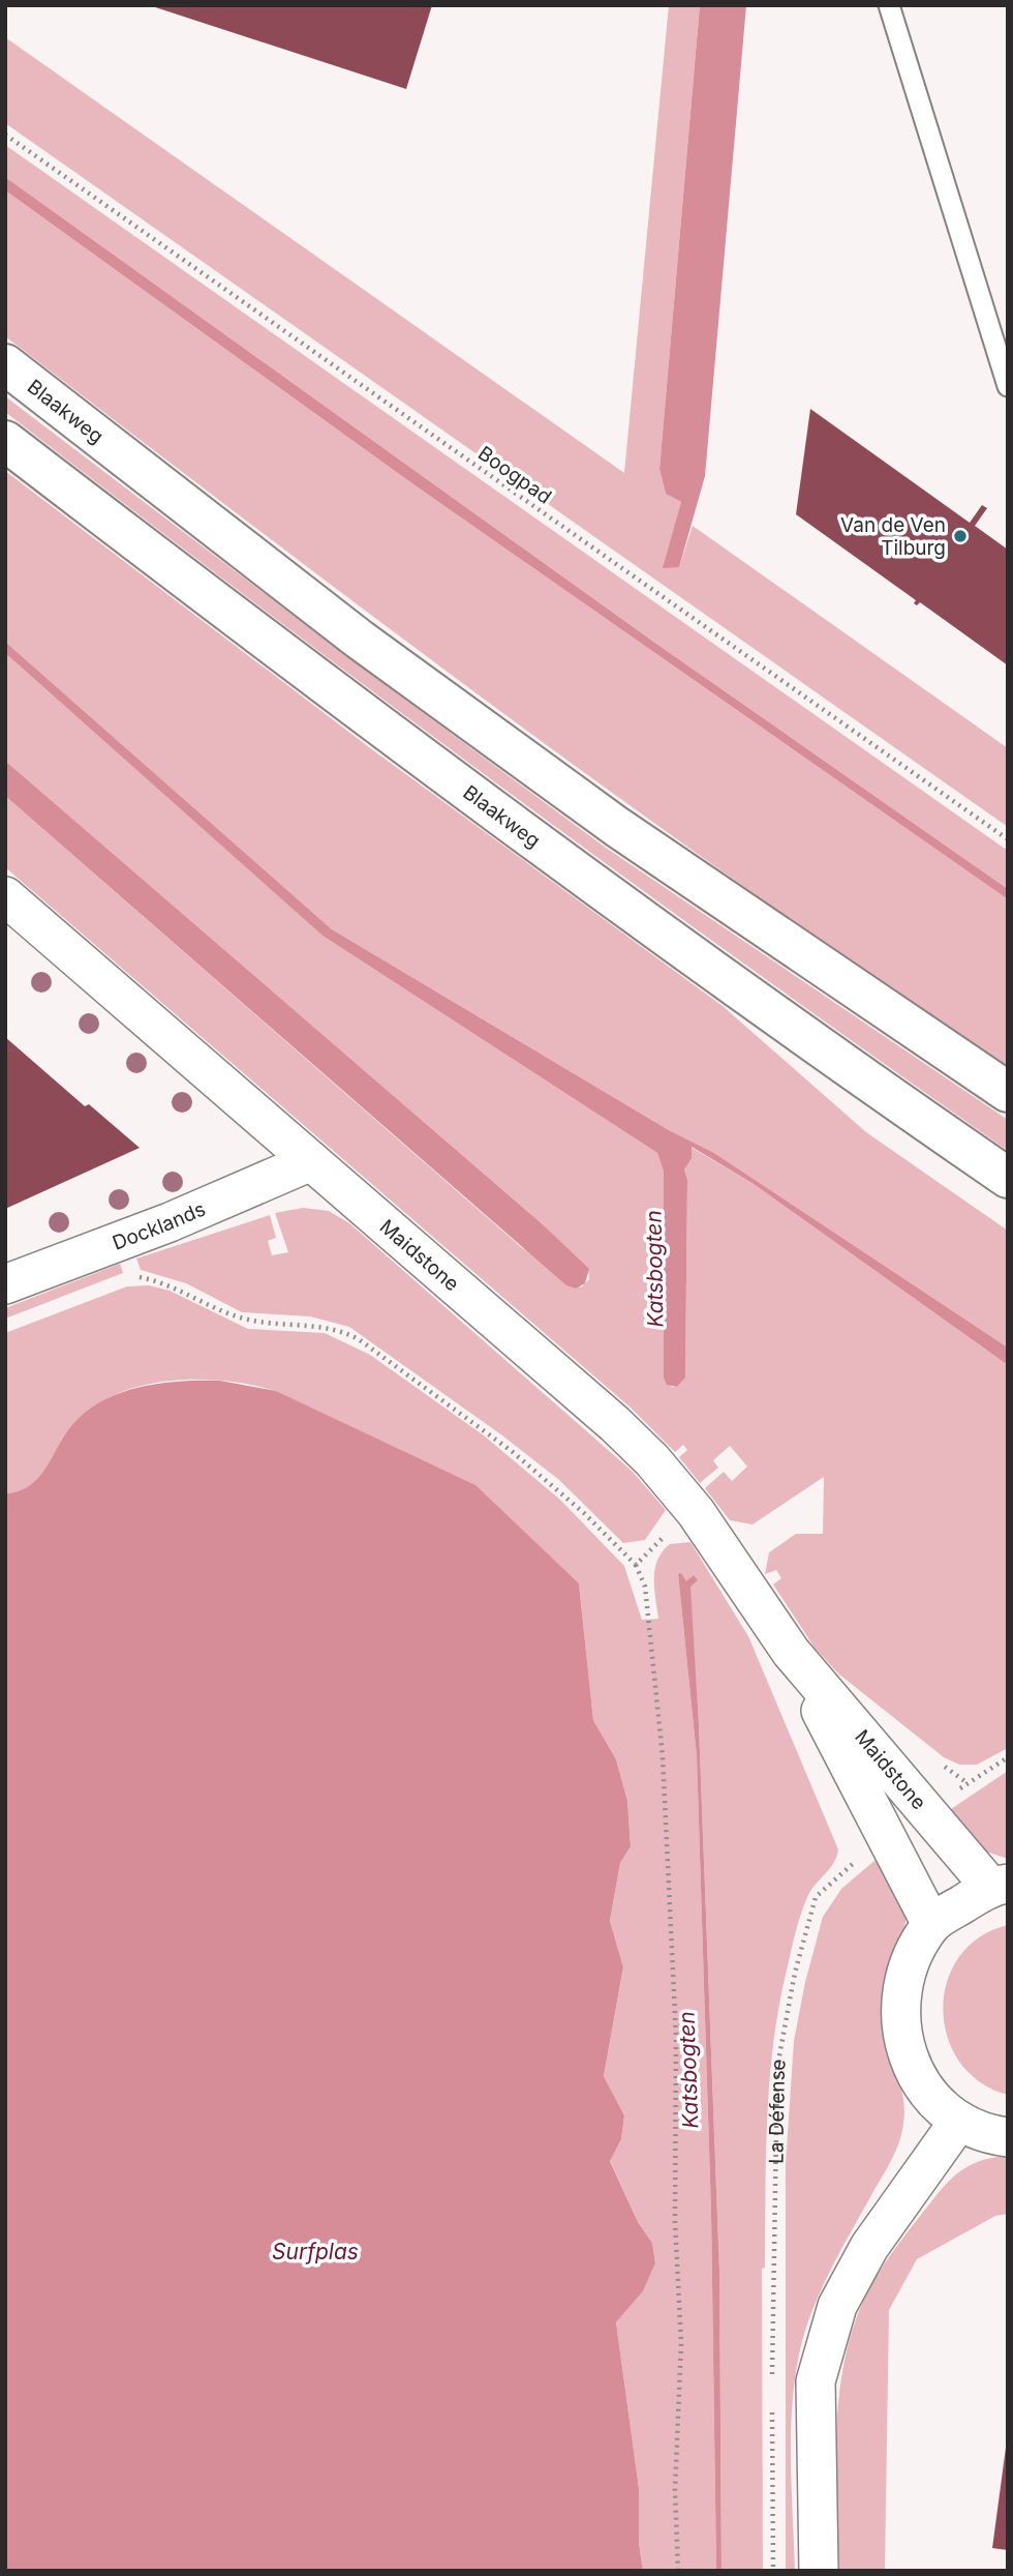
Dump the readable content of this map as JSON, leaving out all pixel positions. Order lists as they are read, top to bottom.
{
  "streets": {
    "main road": ["Blaakweg"],
    "street": ["Docklands", "Maidstone"],
    "path": ["Boogpad", "La Défense"]
  },
  "crossings": [
    ["Docklands", "Maidstone"],
    ["Maidstone", "La Défense"]
  ],
  "water": ["Katsbogten", "Surfplas"],
  "places": ["Van de Ven Tilburg"]
}
